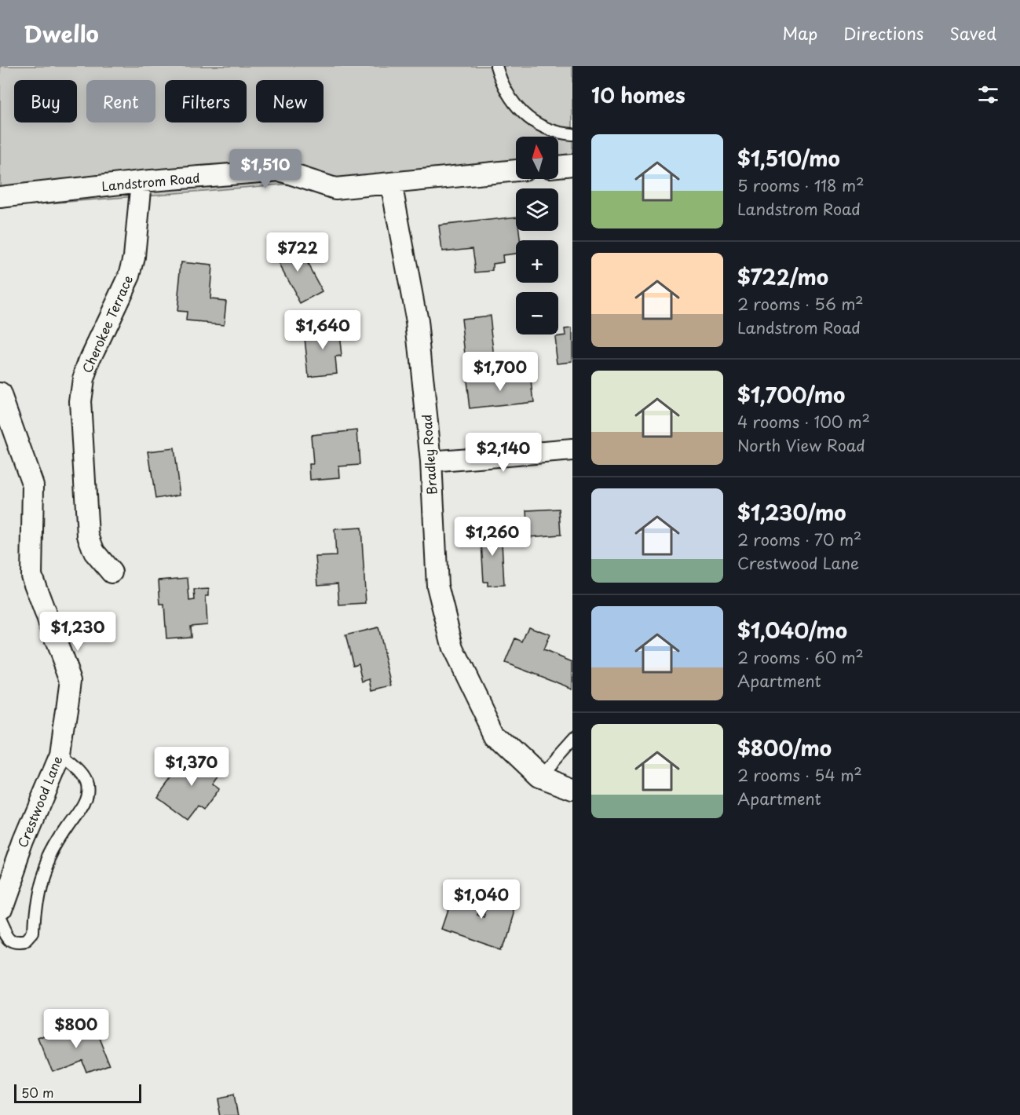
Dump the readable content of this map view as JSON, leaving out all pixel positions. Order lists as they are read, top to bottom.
{
  "streets": {
    "street": [
      "Landstrom Road",
      "Cherokee Terrace",
      "Bradley Road",
      "Crestwood Lane"
    ]
  },
  "crossings": [
    ["Landstrom Road", "Cherokee Terrace"],
    ["Landstrom Road", "Bradley Road"]
  ],
  "scale_bar": "50 m",
  "north": "top",
  "page": {
    "header": "Dwello",
    "nav": ["Map", "Directions", "Saved"],
    "heading": "10 homes",
    "chip": [
      "Buy",
      "Rent",
      "Filters",
      "New"
    ],
    "list": [
      {
        "name": "$1,510/mo",
        "note": "5 rooms · 118 m² · Landstrom Road"
      },
      {
        "name": "$722/mo",
        "note": "2 rooms · 56 m² · Landstrom Road"
      },
      {
        "name": "$1,700/mo",
        "note": "4 rooms · 100 m² · North View Road"
      },
      {
        "name": "$1,230/mo",
        "note": "2 rooms · 70 m² · Crestwood Lane"
      },
      {
        "name": "$1,040/mo",
        "note": "2 rooms · 60 m² · Apartment"
      },
      {
        "name": "$800/mo",
        "note": "2 rooms · 54 m² · Apartment"
      }
    ],
    "map_buttons": ["+", "−"],
    "price": [
      "$1,510",
      "$722",
      "$1,640",
      "$1,700",
      "$2,140",
      "$1,260",
      "$1,230",
      "$1,370",
      "$1,040",
      "$800"
    ],
    "scale": "50 m"
  }
}
